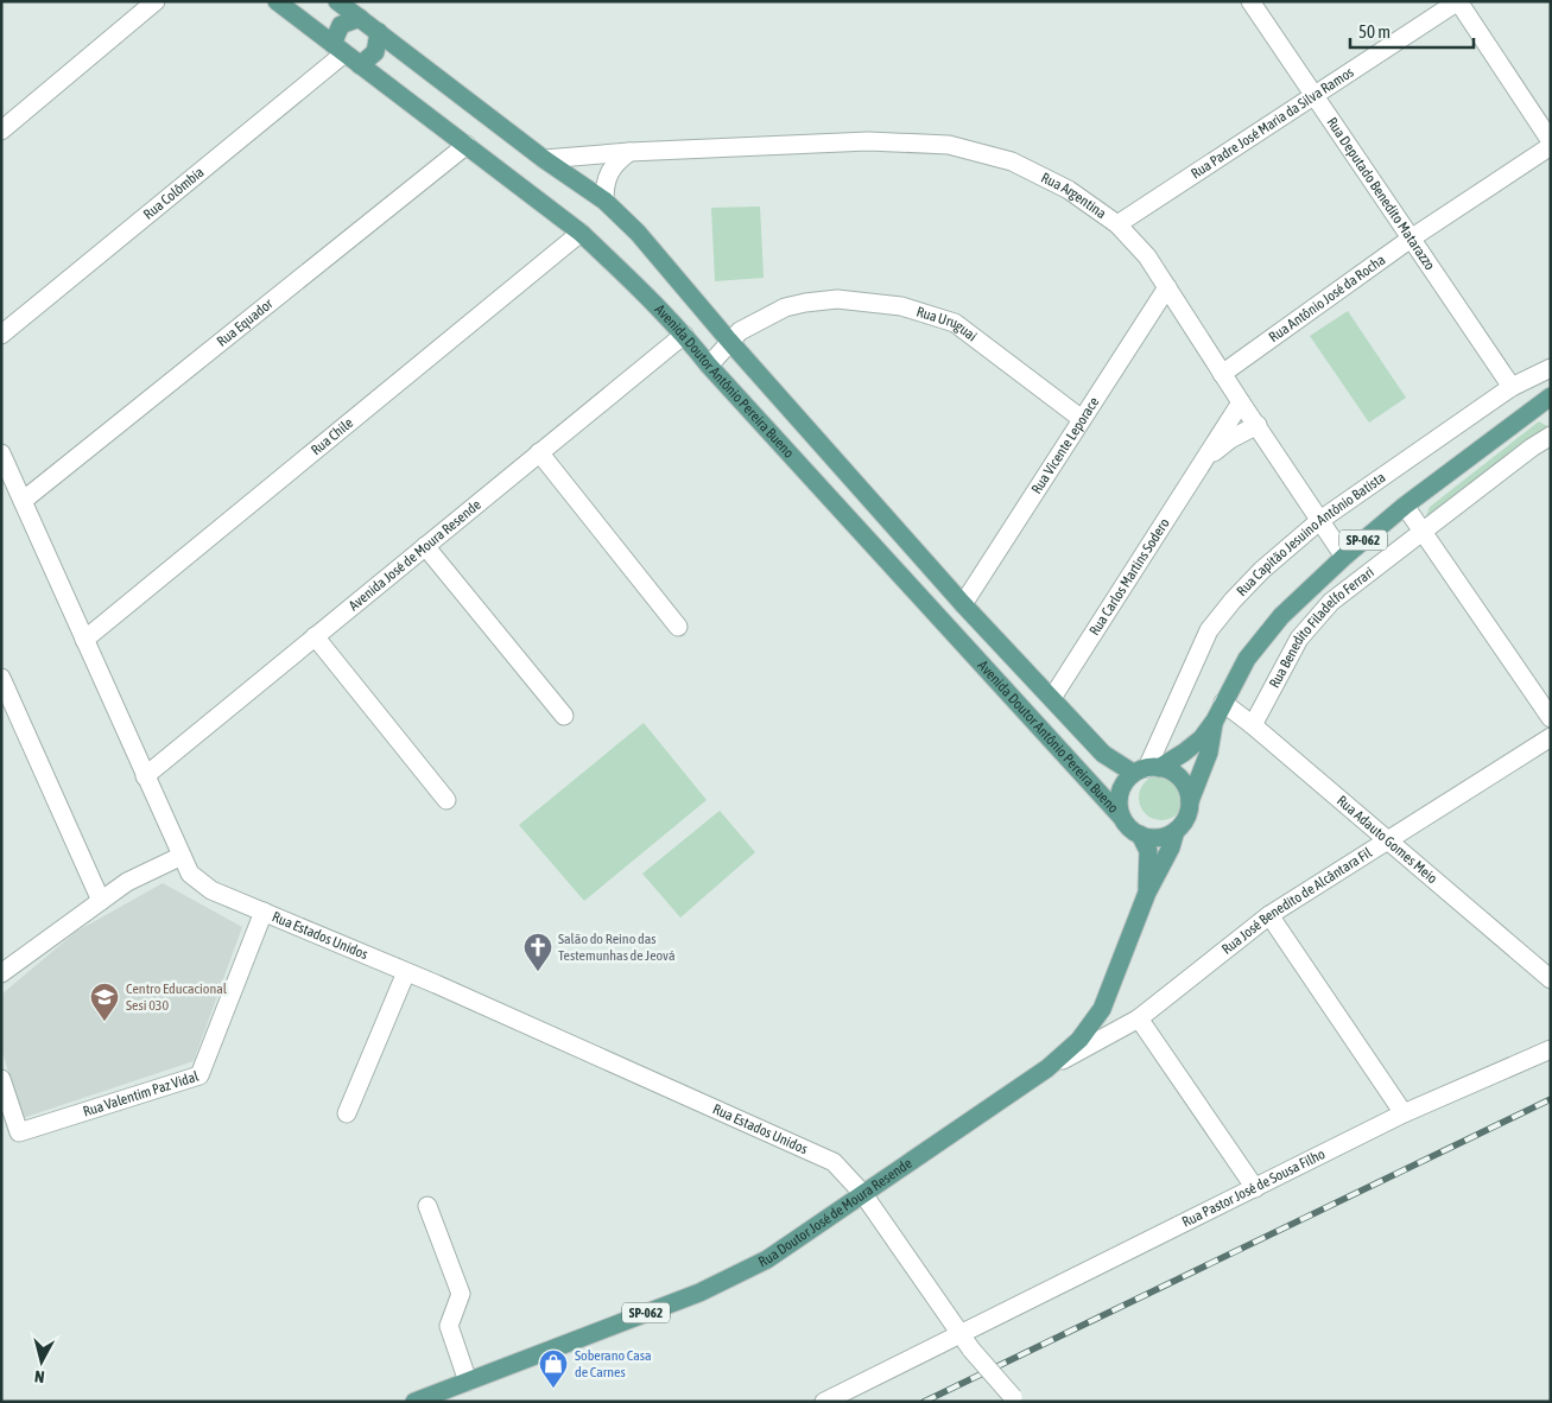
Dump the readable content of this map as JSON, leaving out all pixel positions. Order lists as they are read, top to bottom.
{
  "streets": {
    "main road": ["Avenida Doutor Antônio Pereira Bueno", "SP-062", "Rua Doutor José de Moura Resende"],
    "street": [
      "Rua Padre José Maria da Silva Ramos",
      "Rua Colômbia",
      "Rua Deputado Benedito Matarazzo",
      "Rua Argentina",
      "Rua Antônio José da Rocha",
      "Rua Equador",
      "Rua Uruguai",
      "Rua Chile",
      "Rua Vicente Leporace",
      "Rua Capitão Jesuino Antônio Batista",
      "Avenida José de Moura Resende",
      "Rua Carlos Martins Sodero",
      "Rua Benedito Filadelfo Ferrari",
      "Rua Adauto Gomes Meio",
      "Rua José Benedito de Alcântara Fil",
      "Rua Estados Unidos",
      "Rua Valentim Paz Vidal",
      "Rua Pastor José de Sousa Filho"
    ]
  },
  "crossings": [
    ["Rua Padre José Maria da Silva Ramos", "Rua Deputado Benedito Matarazzo"],
    ["Rua Padre José Maria da Silva Ramos", "Rua Argentina"],
    ["Rua Colômbia", "Avenida Doutor Antônio Pereira Bueno"],
    ["Rua Deputado Benedito Matarazzo", "Rua Antônio José da Rocha"],
    ["Rua Deputado Benedito Matarazzo", "Rua Capitão Jesuino Antônio Batista"],
    ["Rua Argentina", "Rua Antônio José da Rocha"],
    ["Rua Argentina", "Avenida Doutor Antônio Pereira Bueno"],
    ["Rua Argentina", "Rua Vicente Leporace"],
    ["Rua Argentina", "Rua Capitão Jesuino Antônio Batista"],
    ["Rua Argentina", "SP-062"],
    ["Rua Argentina", "Rua Carlos Martins Sodero"],
    ["Rua Equador", "Avenida Doutor Antônio Pereira Bueno"],
    ["Rua Equador", "Rua Estados Unidos"],
    ["Rua Uruguai", "Avenida Doutor Antônio Pereira Bueno"],
    ["Rua Uruguai", "Rua Vicente Leporace"],
    ["Avenida Doutor Antônio Pereira Bueno", "Rua Chile"],
    ["Avenida Doutor Antônio Pereira Bueno", "Rua Vicente Leporace"],
    ["Avenida Doutor Antônio Pereira Bueno", "Rua Capitão Jesuino Antônio Batista"],
    ["Avenida Doutor Antônio Pereira Bueno", "SP-062"],
    ["Avenida Doutor Antônio Pereira Bueno", "Avenida José de Moura Resende"],
    ["Avenida Doutor Antônio Pereira Bueno", "Rua Carlos Martins Sodero"],
    ["Avenida Doutor Antônio Pereira Bueno", "Rua Doutor José de Moura Resende"],
    ["Rua Chile", "Rua Estados Unidos"],
    ["Rua Capitão Jesuino Antônio Batista", "SP-062"],
    ["Rua Capitão Jesuino Antônio Batista", "Rua Doutor José de Moura Resende"],
    ["SP-062", "Rua Adauto Gomes Meio"],
    ["SP-062", "Rua Doutor José de Moura Resende"],
    ["Avenida José de Moura Resende", "Rua Estados Unidos"],
    ["Rua Benedito Filadelfo Ferrari", "Rua Adauto Gomes Meio"],
    ["Rua Adauto Gomes Meio", "Rua José Benedito de Alcântara Fil"],
    ["Rua José Benedito de Alcântara Fil", "Rua Doutor José de Moura Resende"],
    ["Rua Estados Unidos", "Rua Valentim Paz Vidal"],
    ["Rua Estados Unidos", "Rua Pastor José de Sousa Filho"],
    ["Rua Estados Unidos", "Rua Doutor José de Moura Resende"]
  ],
  "places": {
    "church": ["Salão do Reino das Testemunhas de Jeová"],
    "school or university": ["Centro Educacional Sesi 030"],
    "shop": ["Soberano Casa de Carnes"]
  },
  "scale_bar": "50 m",
  "north": "bottom"
}
